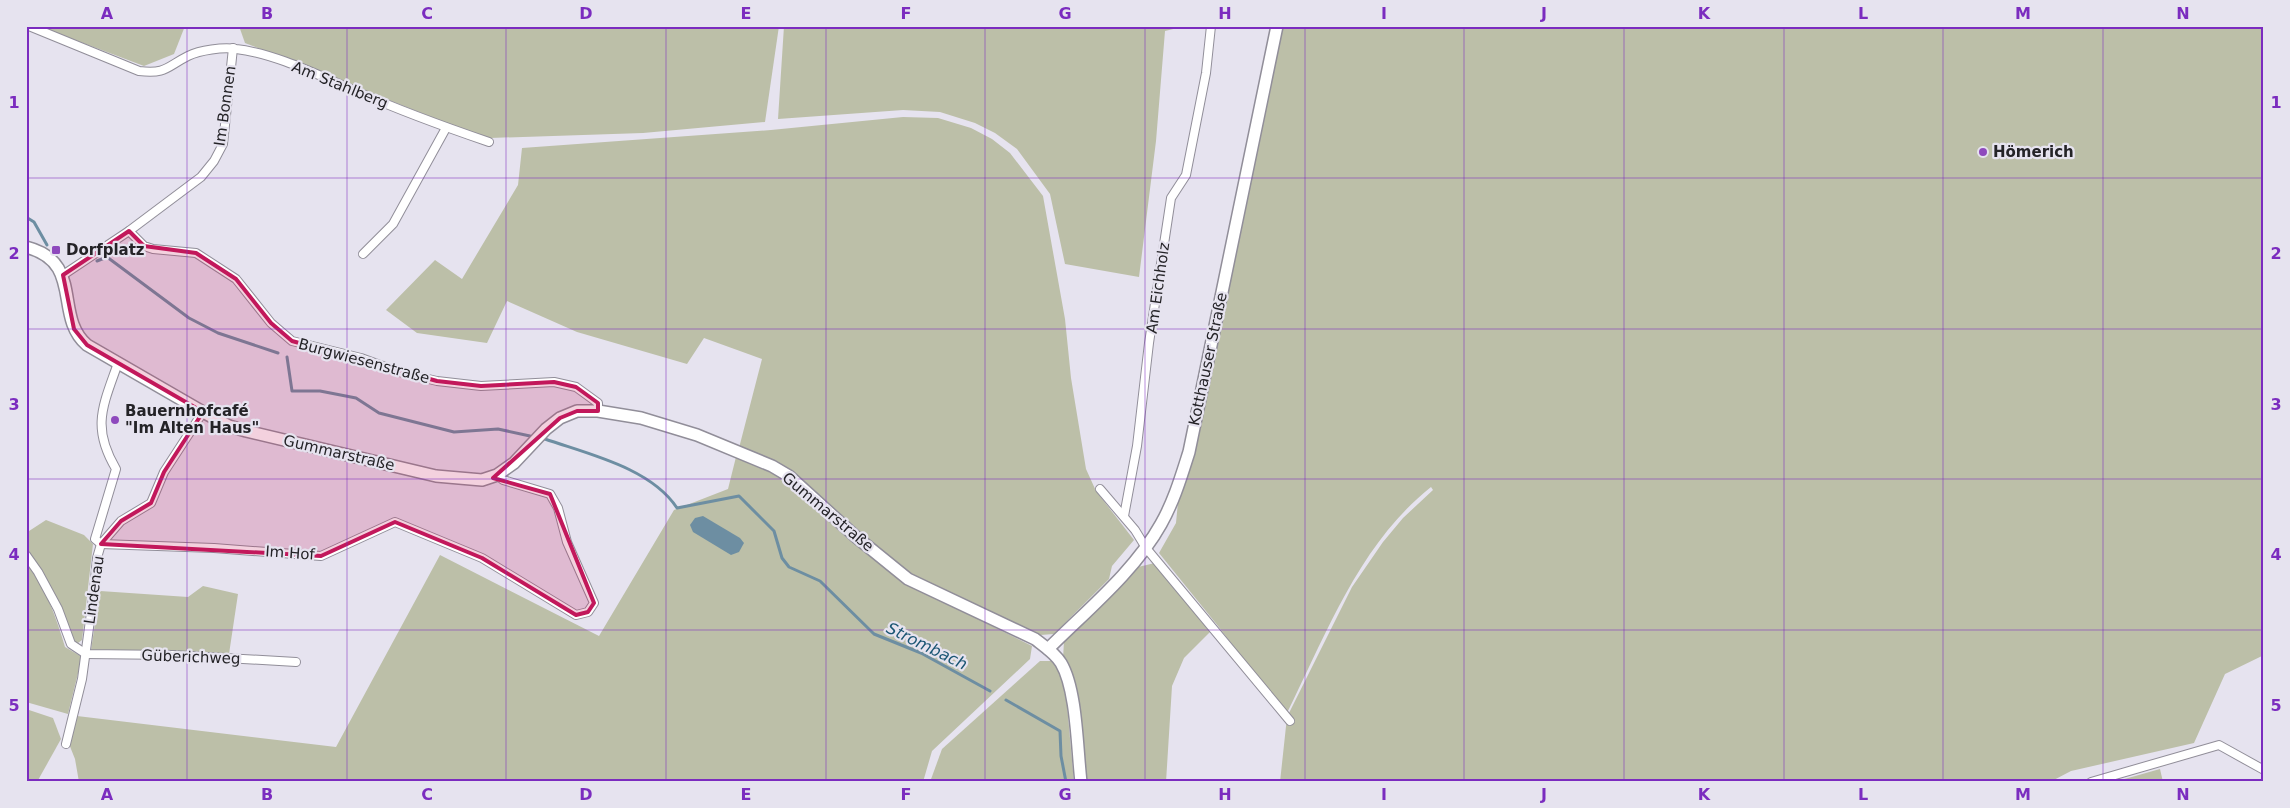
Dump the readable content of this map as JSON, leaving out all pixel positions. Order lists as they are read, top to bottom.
{
  "streets": {
    "street": [
      "Am Stahlberg",
      "Im Bonnen",
      "Am Eichholz",
      "Kotthauser Straße",
      "Burgwiesenstraße",
      "Gummarstraße",
      "Im Hof",
      "Lindenau",
      "Güberichweg"
    ]
  },
  "crossings": [
    ["Am Stahlberg", "Im Bonnen"],
    ["Im Bonnen", "Burgwiesenstraße"],
    ["Im Bonnen", "Gummarstraße"],
    ["Kotthauser Straße", "Gummarstraße"],
    ["Burgwiesenstraße", "Gummarstraße"],
    ["Gummarstraße", "Im Hof"],
    ["Gummarstraße", "Lindenau"],
    ["Im Hof", "Lindenau"],
    ["Lindenau", "Güberichweg"]
  ],
  "water": ["Strombach"],
  "places": {
    "other": ["Hömerich", "Bauernhofcafé \"Im Alten Haus\""],
    "transit": ["Dorfplatz"]
  },
  "grid": {
    "columns": [
      "A",
      "B",
      "C",
      "D",
      "E",
      "F",
      "G",
      "H",
      "I",
      "J",
      "K",
      "L",
      "M",
      "N"
    ],
    "rows": [
      "1",
      "2",
      "3",
      "4",
      "5"
    ]
  }
}
